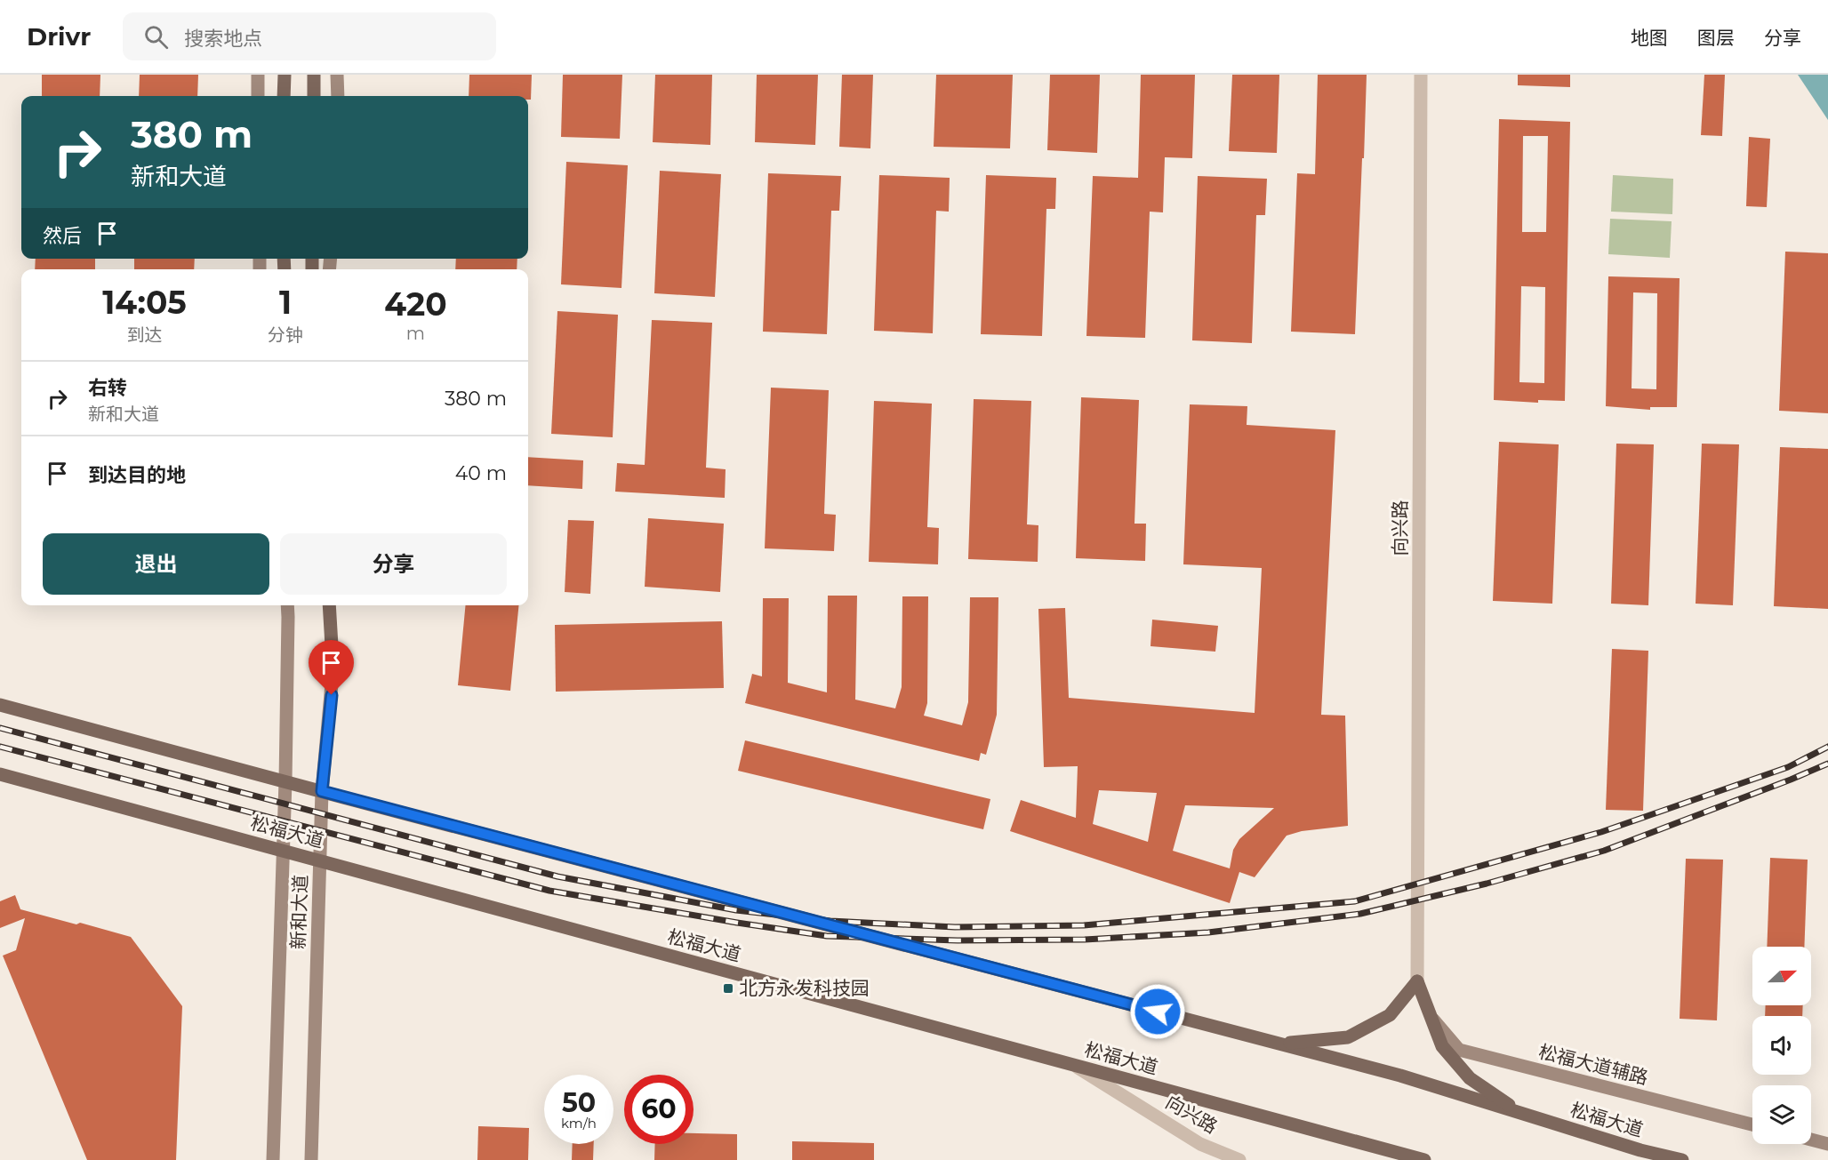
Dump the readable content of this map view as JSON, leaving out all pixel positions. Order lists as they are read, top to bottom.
{
  "streets": {
    "main road": ["松福大道", "新和大道", "松福大道辅路"],
    "street": ["向兴路"]
  },
  "crossings": [
    ["向兴路", "松福大道"],
    ["松福大道", "新和大道"],
    ["松福大道", "松福大道辅路"]
  ],
  "places": {
    "transit": ["北方永发科技园"]
  },
  "north": "right",
  "page": {
    "header": "Drivr",
    "search": "搜索地点",
    "nav": ["地图", "图层", "分享"],
    "turn": ["380 m", "新和大道"],
    "then": "然后",
    "eta": [
      "14:05",
      "到达",
      "1",
      "分钟",
      "420",
      "m"
    ],
    "list": [
      {
        "name": "右转",
        "note": "新和大道",
        "value": "380 m"
      },
      {
        "name": "到达目的地",
        "value": "40 m"
      }
    ],
    "buttons": ["退出", "分享"],
    "speed": "50 km/h",
    "limit": "60"
  }
}
